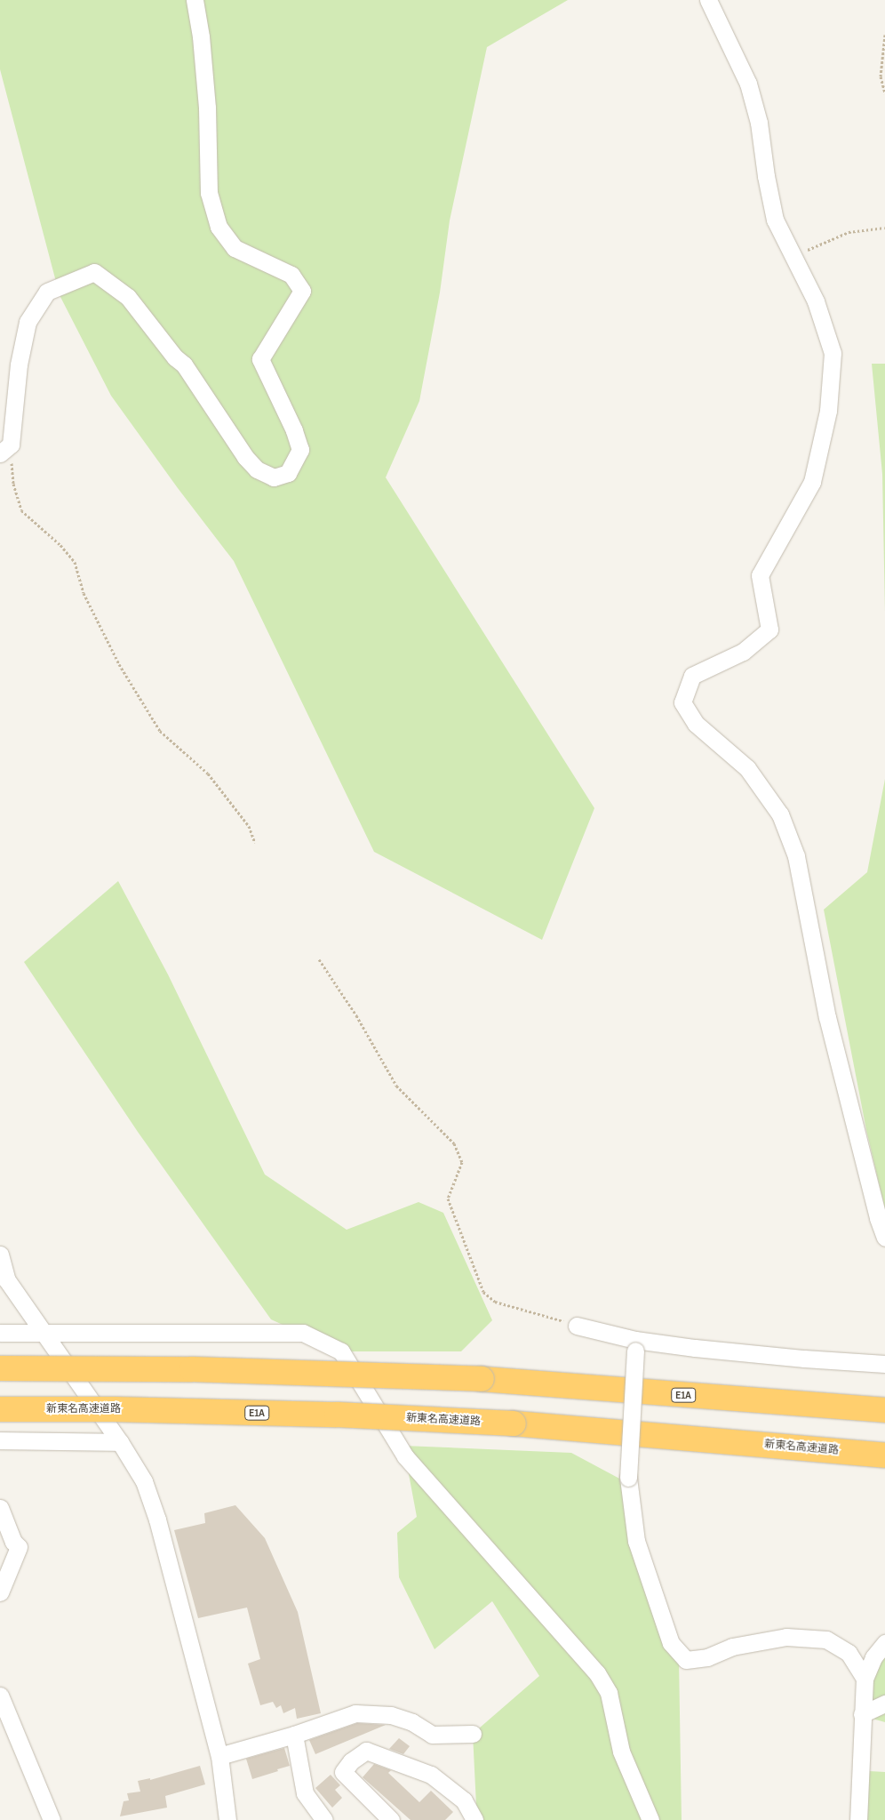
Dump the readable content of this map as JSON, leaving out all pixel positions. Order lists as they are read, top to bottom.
{
  "streets": {
    "highway": ["E1A", "新東名高速道路"]
  }
}
